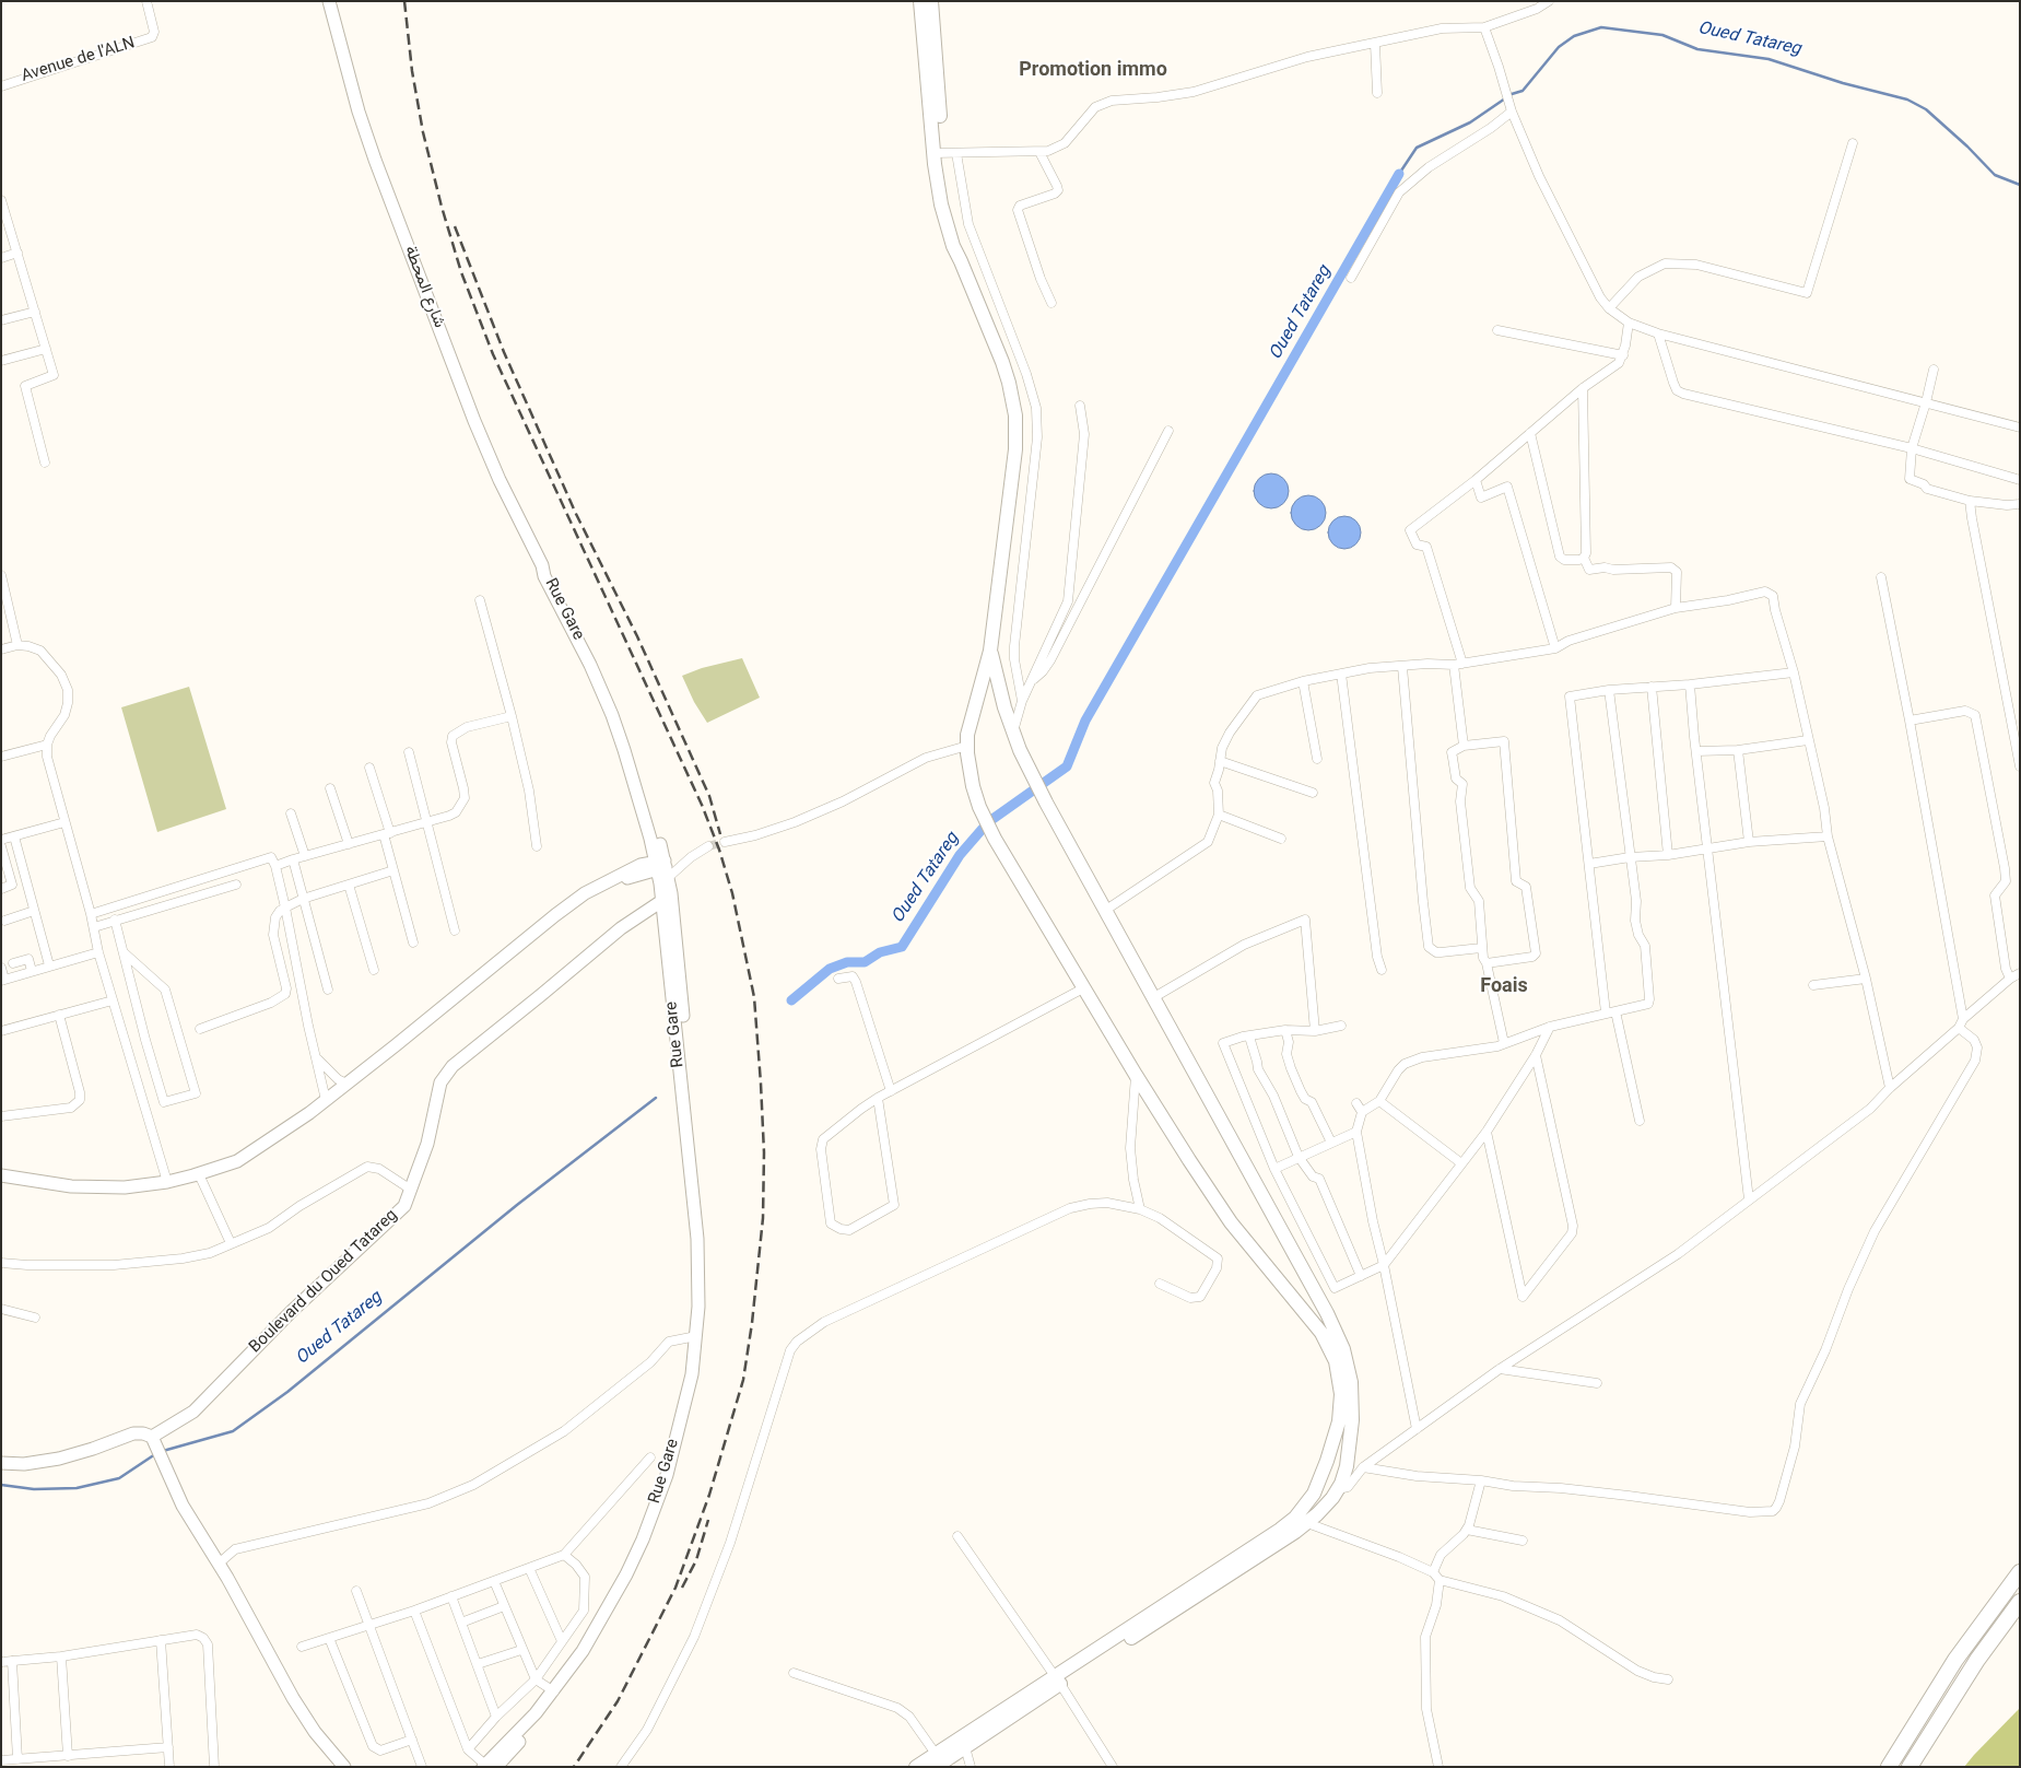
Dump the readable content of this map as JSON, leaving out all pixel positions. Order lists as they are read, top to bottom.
{
  "streets": {
    "main road": ["شارع المحطة", "Rue Gare", "Boulevard du Oued Tatareg"],
    "street": ["Avenue de l'ALN"]
  },
  "crossings": [
    ["شارع المحطة", "Rue Gare"],
    ["Rue Gare", "Boulevard du Oued Tatareg"]
  ],
  "districts": ["Promotion immo", "Foais"],
  "water": ["Oued Tatareg"]
}
